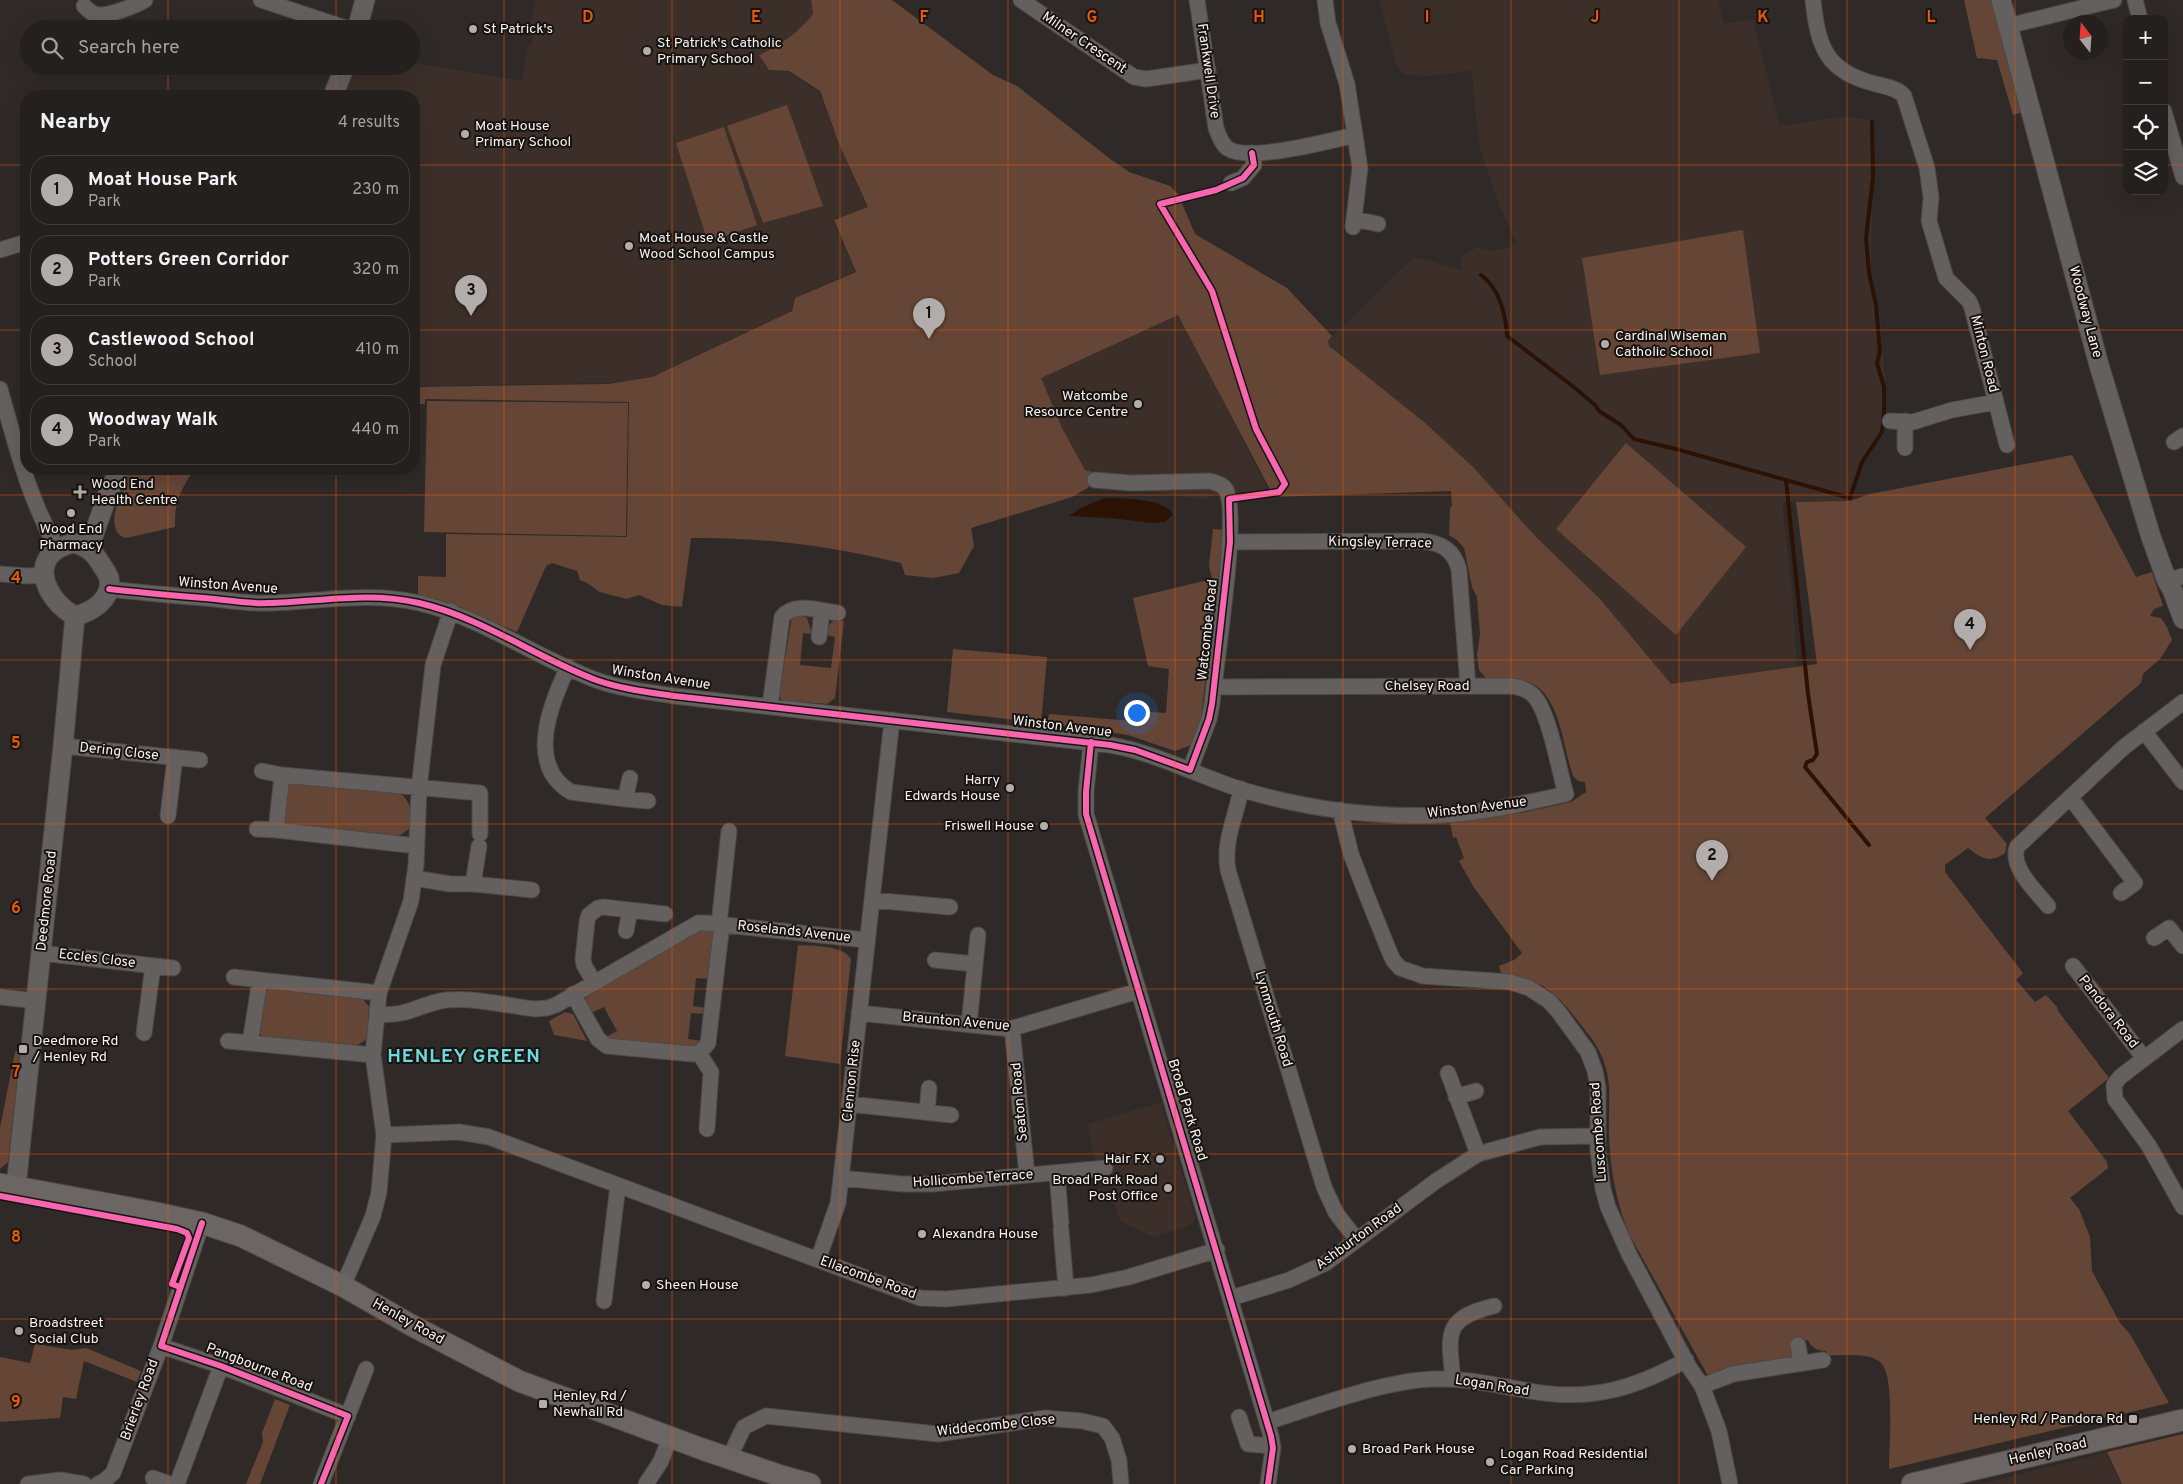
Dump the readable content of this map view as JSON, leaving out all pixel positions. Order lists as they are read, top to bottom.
{
  "streets": {
    "main road": ["Henley Road"],
    "street": [
      "Milner Crescent",
      "Frankwell Drive",
      "Woodway Lane",
      "Minton Road",
      "Kingsley Terrace",
      "Winston Avenue",
      "Watcombe Road",
      "Chelsey Road",
      "Dering Close",
      "Deedmore Road",
      "Roselands Avenue",
      "Eccles Close",
      "Pandora Road",
      "Lynmouth Road",
      "Braunton Avenue",
      "Clennon Rise",
      "Seaton Road",
      "Broad Park Road",
      "Luscombe Road",
      "Hollicombe Terrace",
      "Ashburton Road",
      "Ellacombe Road",
      "Pangbourne Road",
      "Logan Road",
      "Brierley Road",
      "Widdecombe Close"
    ]
  },
  "crossings": [
    ["Milner Crescent", "Frankwell Drive"],
    ["Kingsley Terrace", "Watcombe Road"],
    ["Kingsley Terrace", "Chelsey Road"],
    ["Winston Avenue", "Watcombe Road"],
    ["Winston Avenue", "Chelsey Road"],
    ["Winston Avenue", "Deedmore Road"],
    ["Winston Avenue", "Lynmouth Road"],
    ["Winston Avenue", "Clennon Rise"],
    ["Winston Avenue", "Broad Park Road"],
    ["Winston Avenue", "Luscombe Road"],
    ["Watcombe Road", "Chelsey Road"],
    ["Dering Close", "Deedmore Road"],
    ["Deedmore Road", "Eccles Close"],
    ["Deedmore Road", "Henley Road"],
    ["Roselands Avenue", "Clennon Rise"],
    ["Lynmouth Road", "Ashburton Road"],
    ["Braunton Avenue", "Clennon Rise"],
    ["Braunton Avenue", "Seaton Road"],
    ["Braunton Avenue", "Broad Park Road"],
    ["Clennon Rise", "Hollicombe Terrace"],
    ["Clennon Rise", "Ellacombe Road"],
    ["Seaton Road", "Hollicombe Terrace"],
    ["Broad Park Road", "Ashburton Road"],
    ["Broad Park Road", "Ellacombe Road"],
    ["Broad Park Road", "Logan Road"],
    ["Luscombe Road", "Ashburton Road"],
    ["Luscombe Road", "Logan Road"],
    ["Henley Road", "Brierley Road"],
    ["Henley Road", "Widdecombe Close"],
    ["Pangbourne Road", "Brierley Road"]
  ],
  "districts": ["HENLEY GREEN"],
  "places": {
    "other": [
      "St Patrick's",
      "St Patrick's Catholic Primary School",
      "Moat House Primary School",
      "Moat House & Castle Wood School Campus",
      "Cardinal Wiseman Catholic School",
      "Watcombe Resource Centre",
      "Wood End Pharmacy",
      "Harry Edwards House",
      "Friswell House",
      "Hair FX",
      "Broad Park Road Post Office",
      "Alexandra House",
      "Sheen House",
      "Broadstreet Social Club",
      "Broad Park House",
      "Logan Road Residential Car Parking"
    ],
    "health": ["Wood End Health Centre"],
    "transit": ["Deedmore Rd / Henley Rd", "Henley Rd / Newhall Rd", "Henley Rd / Pandora Rd"]
  },
  "north": "top",
  "page": {
    "map_buttons": ["+", "−"],
    "search": "Search here",
    "heading": ["Nearby", "4 results"],
    "list": [
      {
        "mark": "1",
        "name": "Moat House Park",
        "note": "Park",
        "value": "230 m"
      },
      {
        "mark": "2",
        "name": "Potters Green Corridor",
        "note": "Park",
        "value": "320 m"
      },
      {
        "mark": "3",
        "name": "Castlewood School",
        "note": "School",
        "value": "410 m"
      },
      {
        "mark": "4",
        "name": "Woodway Walk",
        "note": "Park",
        "value": "440 m"
      }
    ],
    "pins": [
      "3",
      "1",
      "4",
      "2"
    ]
  },
  "grid": {
    "columns": [
      "D",
      "E",
      "F",
      "G",
      "H",
      "I",
      "J",
      "K",
      "L"
    ],
    "rows": [
      "4",
      "5",
      "6",
      "7",
      "8",
      "9"
    ]
  }
}
